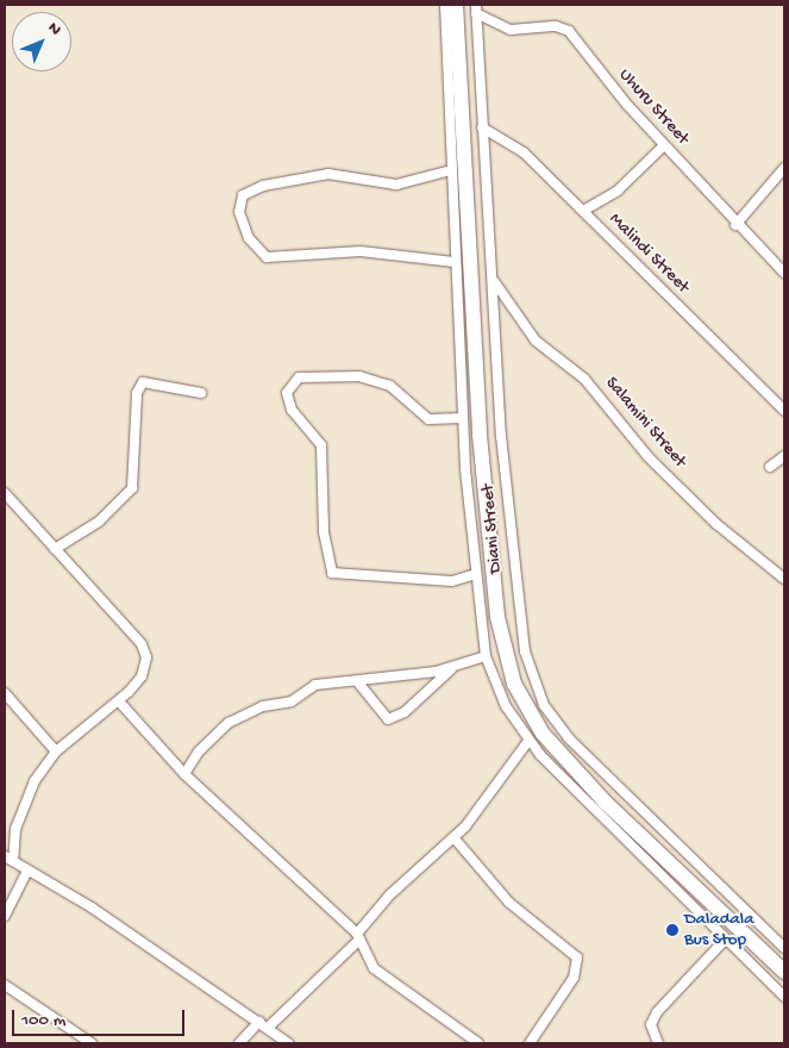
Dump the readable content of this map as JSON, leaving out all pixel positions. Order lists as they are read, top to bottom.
{
  "streets": {
    "street": [
      "Uhuru Street",
      "Malindi Street",
      "Salamini Street",
      "Diani Street"
    ]
  },
  "crossings": [
    ["Uhuru Street", "Diani Street"],
    ["Malindi Street", "Diani Street"],
    ["Salamini Street", "Diani Street"]
  ],
  "places": ["Daladala Bus Stop"],
  "scale_bar": "100 m",
  "north": "top right"
}
